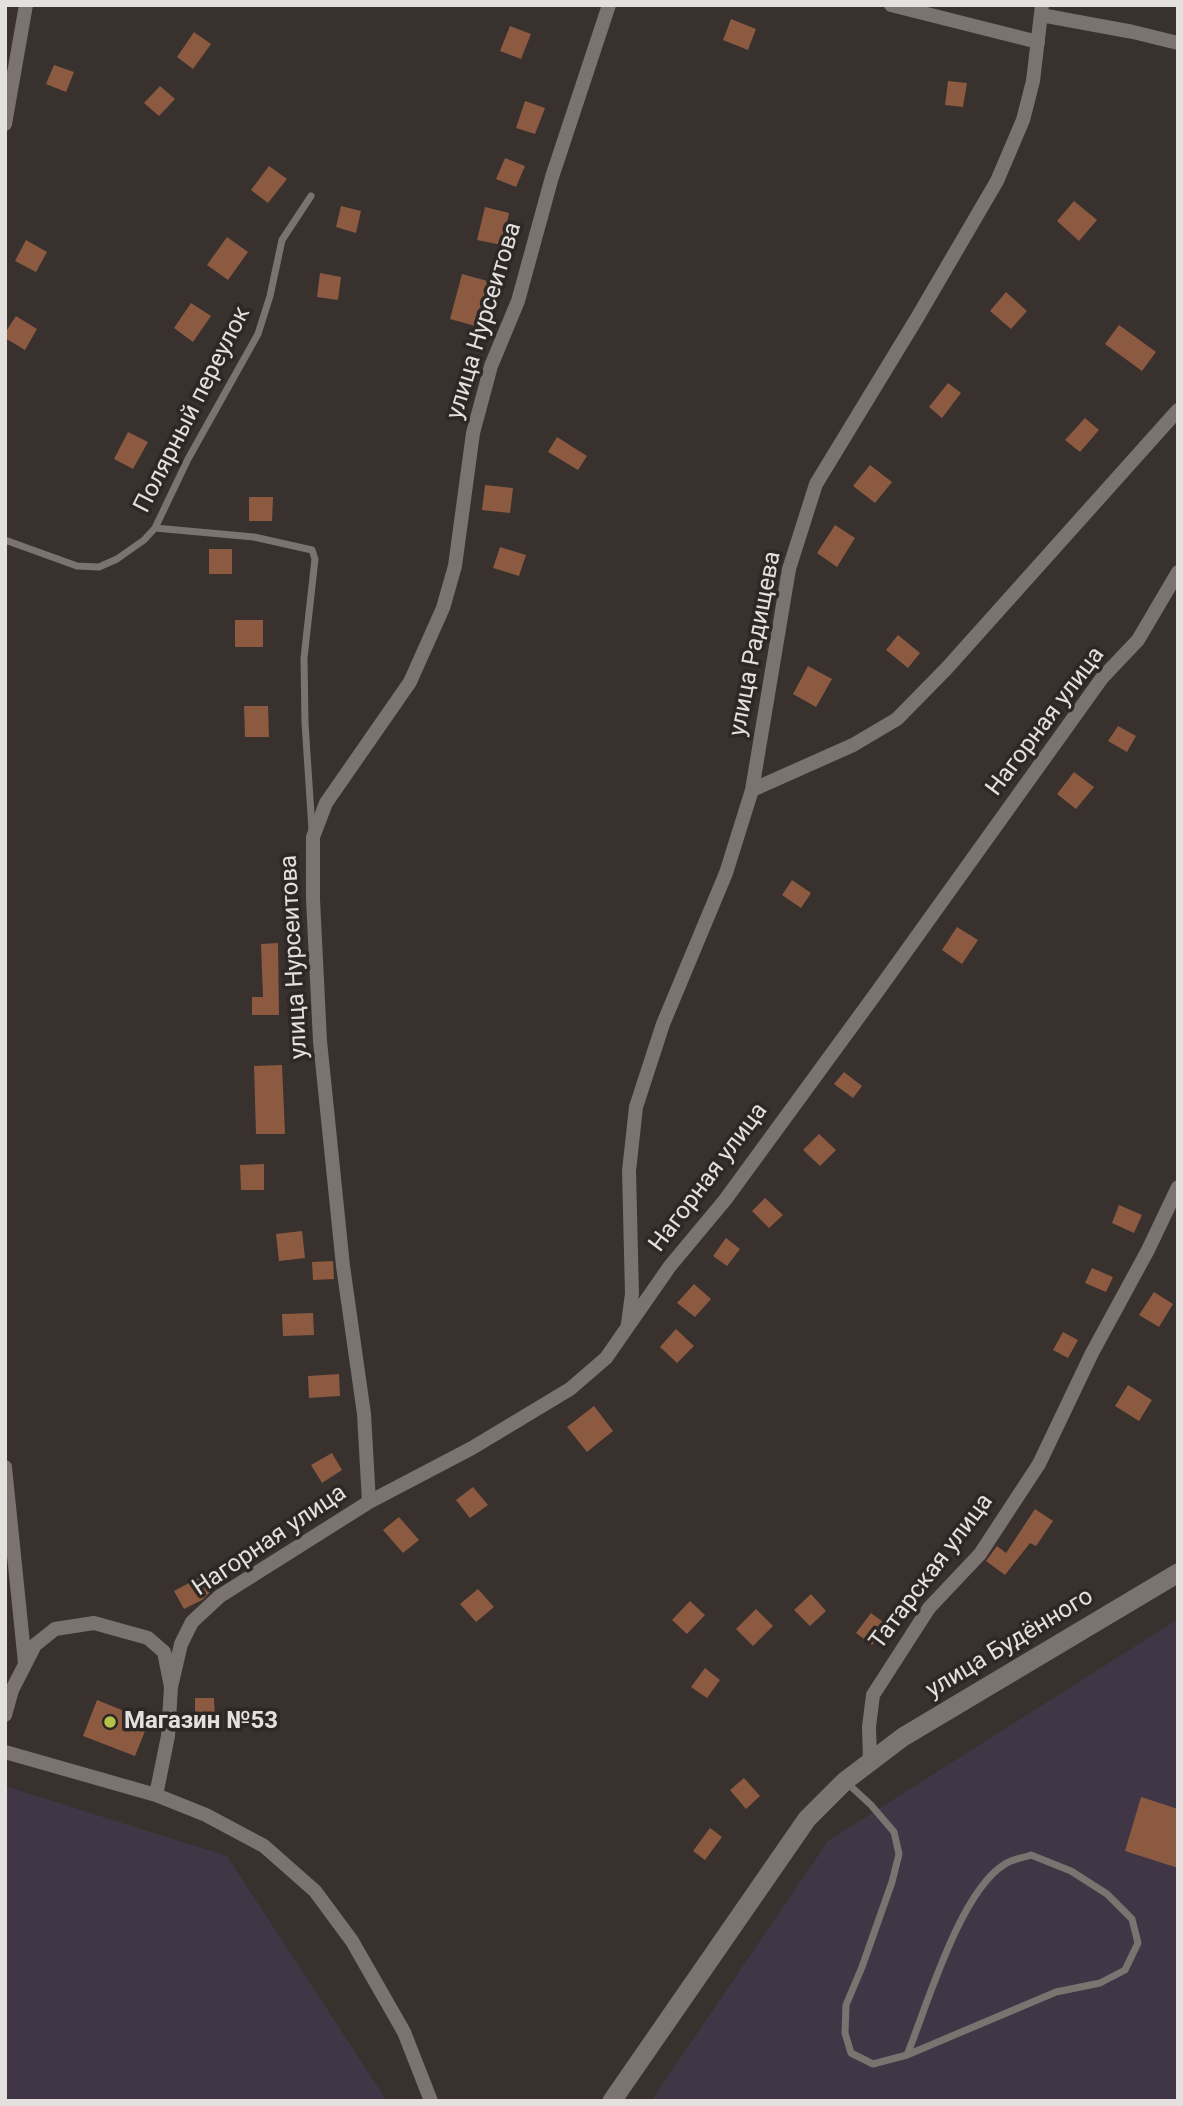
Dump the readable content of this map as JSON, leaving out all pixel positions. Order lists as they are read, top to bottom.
{
  "streets": {
    "street": [
      "улица Нурсеитова",
      "улица Радищева",
      "Нагорная улица",
      "Татарская улица",
      "улица Будённого"
    ],
    "lane": ["Полярный переулок"]
  },
  "crossings": [
    ["улица Нурсеитова", "Нагорная улица"],
    ["улица Радищева", "Нагорная улица"],
    ["Татарская улица", "улица Будённого"]
  ],
  "places": ["Магазин №53"]
}
